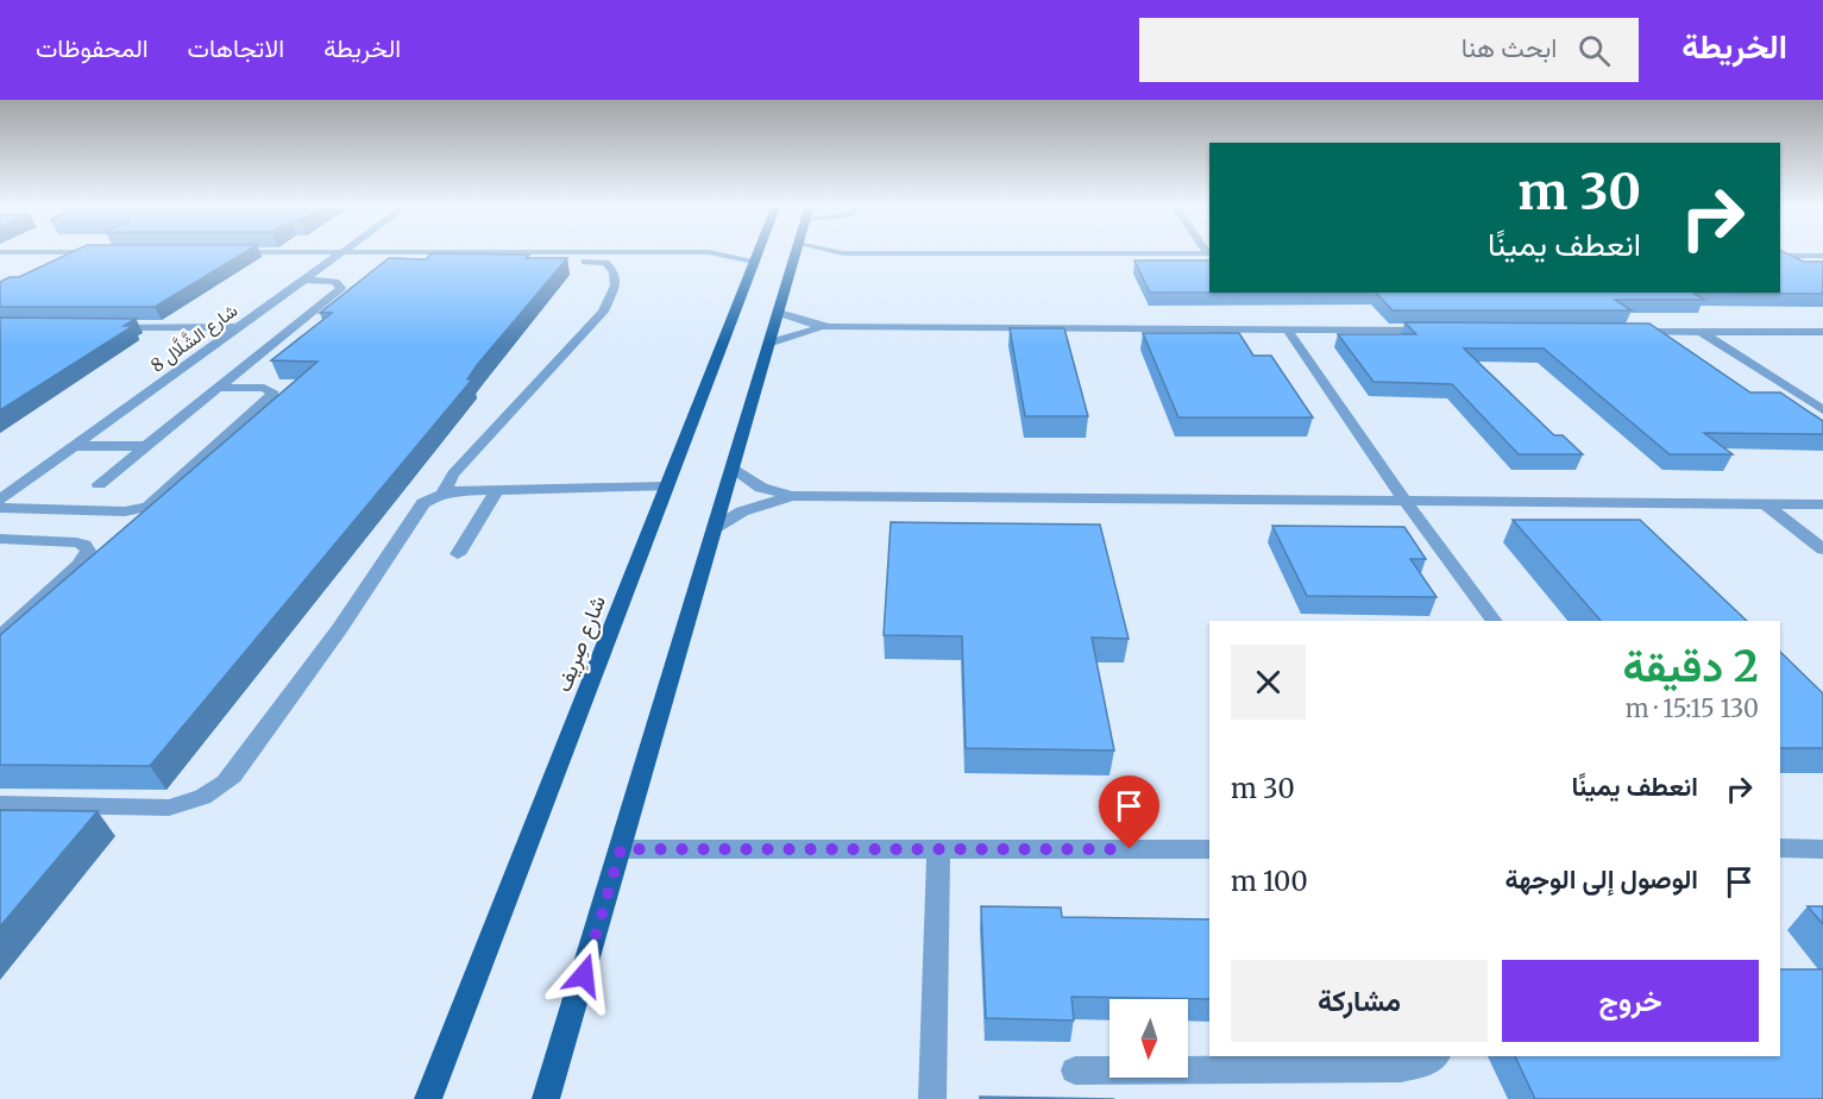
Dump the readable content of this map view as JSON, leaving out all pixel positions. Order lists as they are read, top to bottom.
{
  "streets": {
    "main road": ["شارع صِرِيف"],
    "street": ["شارع الشَّلَّال 8"]
  },
  "north": "bottom",
  "page": {
    "header": "الخريطة",
    "search": "ابحث هنا",
    "nav": ["الخريطة", "الاتجاهات", "المحفوظات"],
    "turn": ["30 m", "انعطف يمينًا"],
    "heading": ["2 دقيقة", "130 m · 15:15"],
    "list": [
      {
        "name": "انعطف يمينًا",
        "value": "30 m"
      },
      {
        "name": "الوصول إلى الوجهة",
        "value": "100 m"
      }
    ],
    "buttons": ["خروج", "مشاركة"]
  }
}
